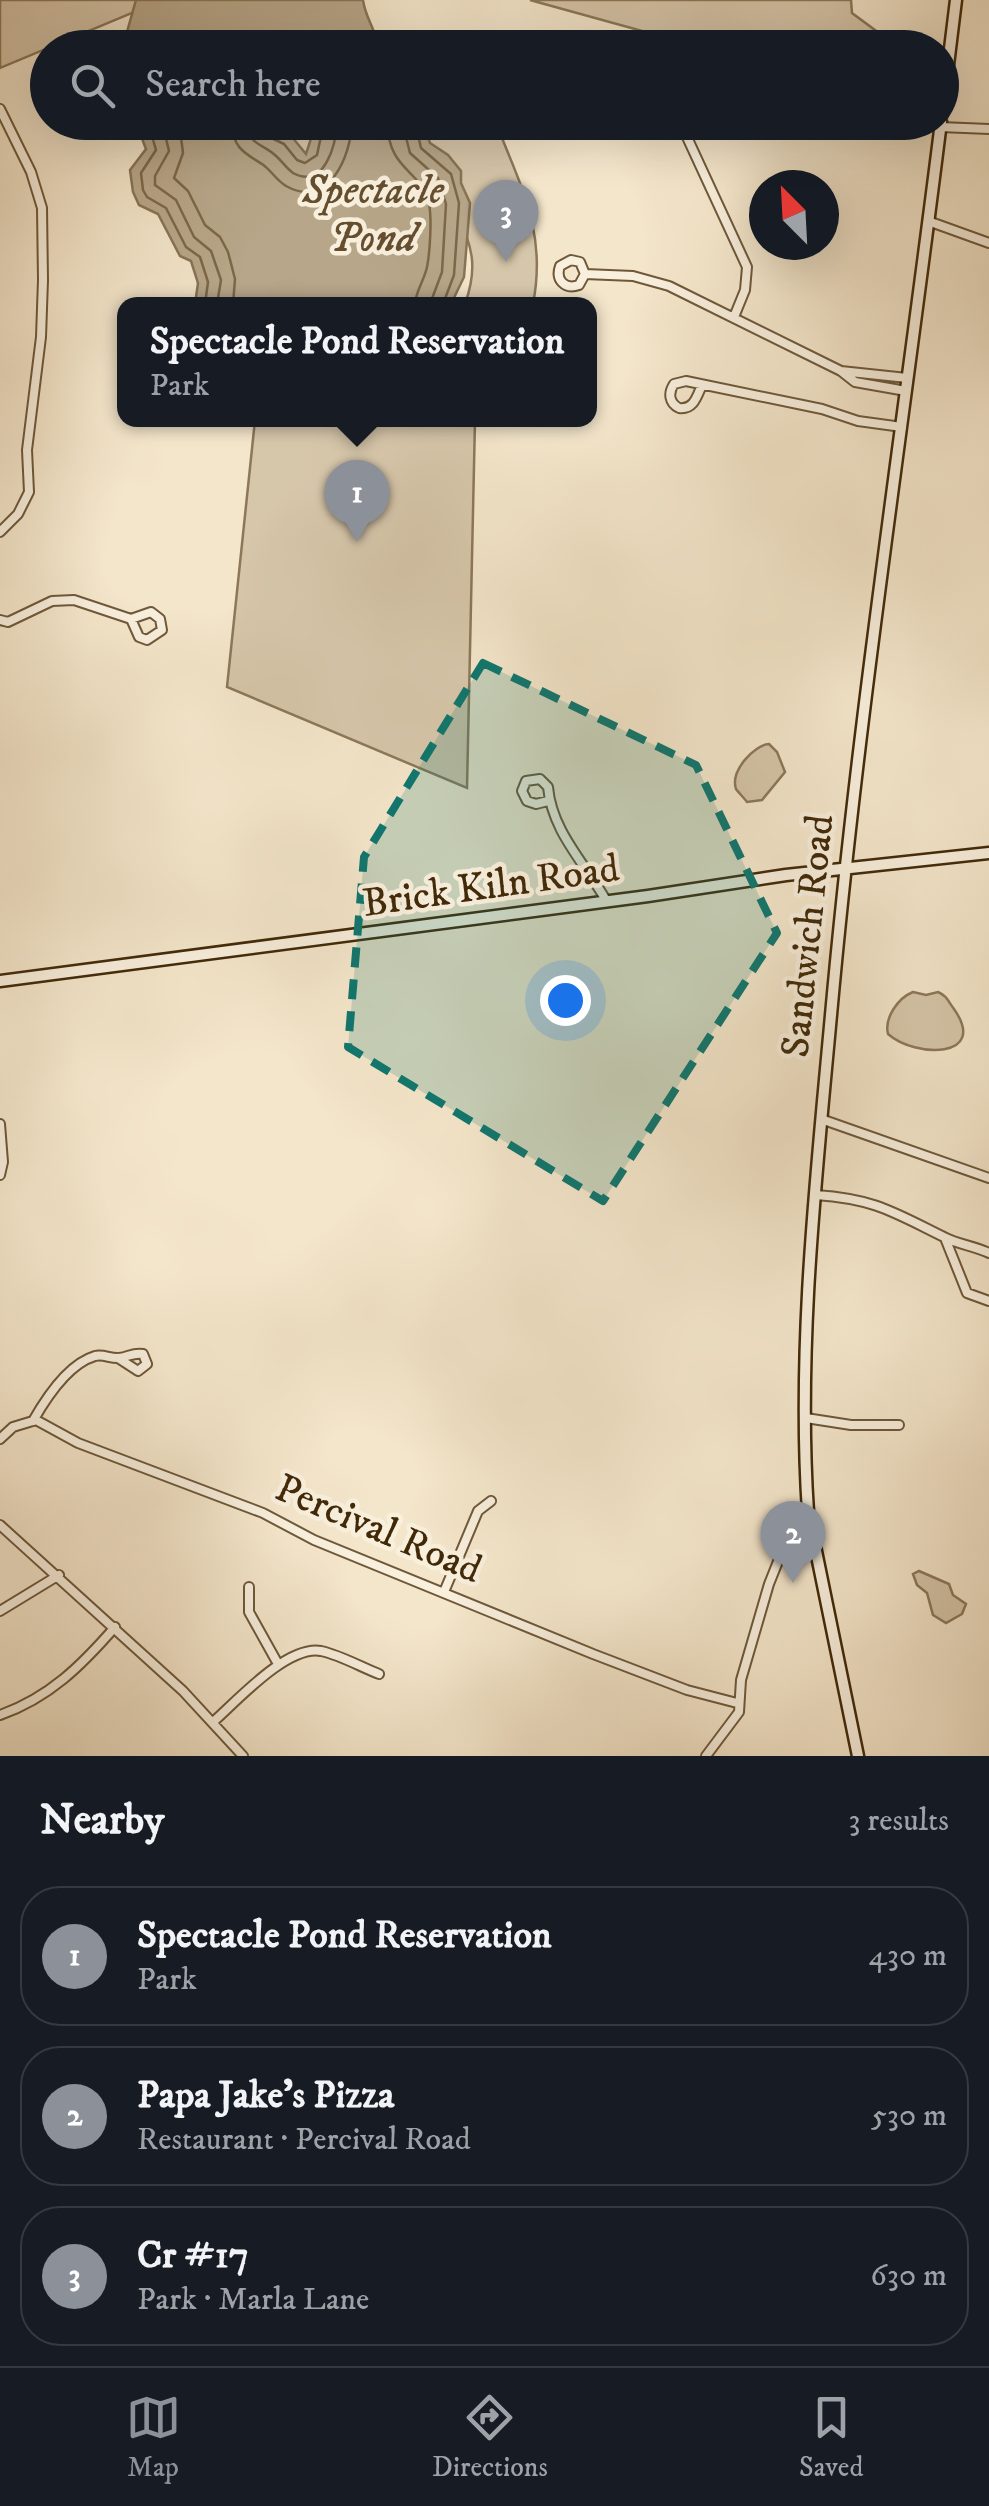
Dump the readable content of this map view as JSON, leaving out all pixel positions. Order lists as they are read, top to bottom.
{
  "streets": {
    "main road": ["Brick Kiln Road", "Sandwich Road"],
    "street": ["Percival Road"]
  },
  "crossings": [
    ["Brick Kiln Road", "Sandwich Road"]
  ],
  "water": ["Spectacle Pond"],
  "north": "top left",
  "page": {
    "search": "Search here",
    "pins": ["3", "1", "2"],
    "popup": ["Spectacle Pond Reservation", "Park"],
    "heading": ["Nearby", "3 results"],
    "list": [
      {
        "mark": "1",
        "name": "Spectacle Pond Reservation",
        "note": "Park",
        "value": "430 m"
      },
      {
        "mark": "2",
        "name": "Papa Jake's Pizza",
        "note": "Restaurant · Percival Road",
        "value": "530 m"
      },
      {
        "mark": "3",
        "name": "Cr #17",
        "note": "Park · Marla Lane",
        "value": "630 m"
      }
    ],
    "nav": ["Map", "Directions", "Saved"]
  }
}
